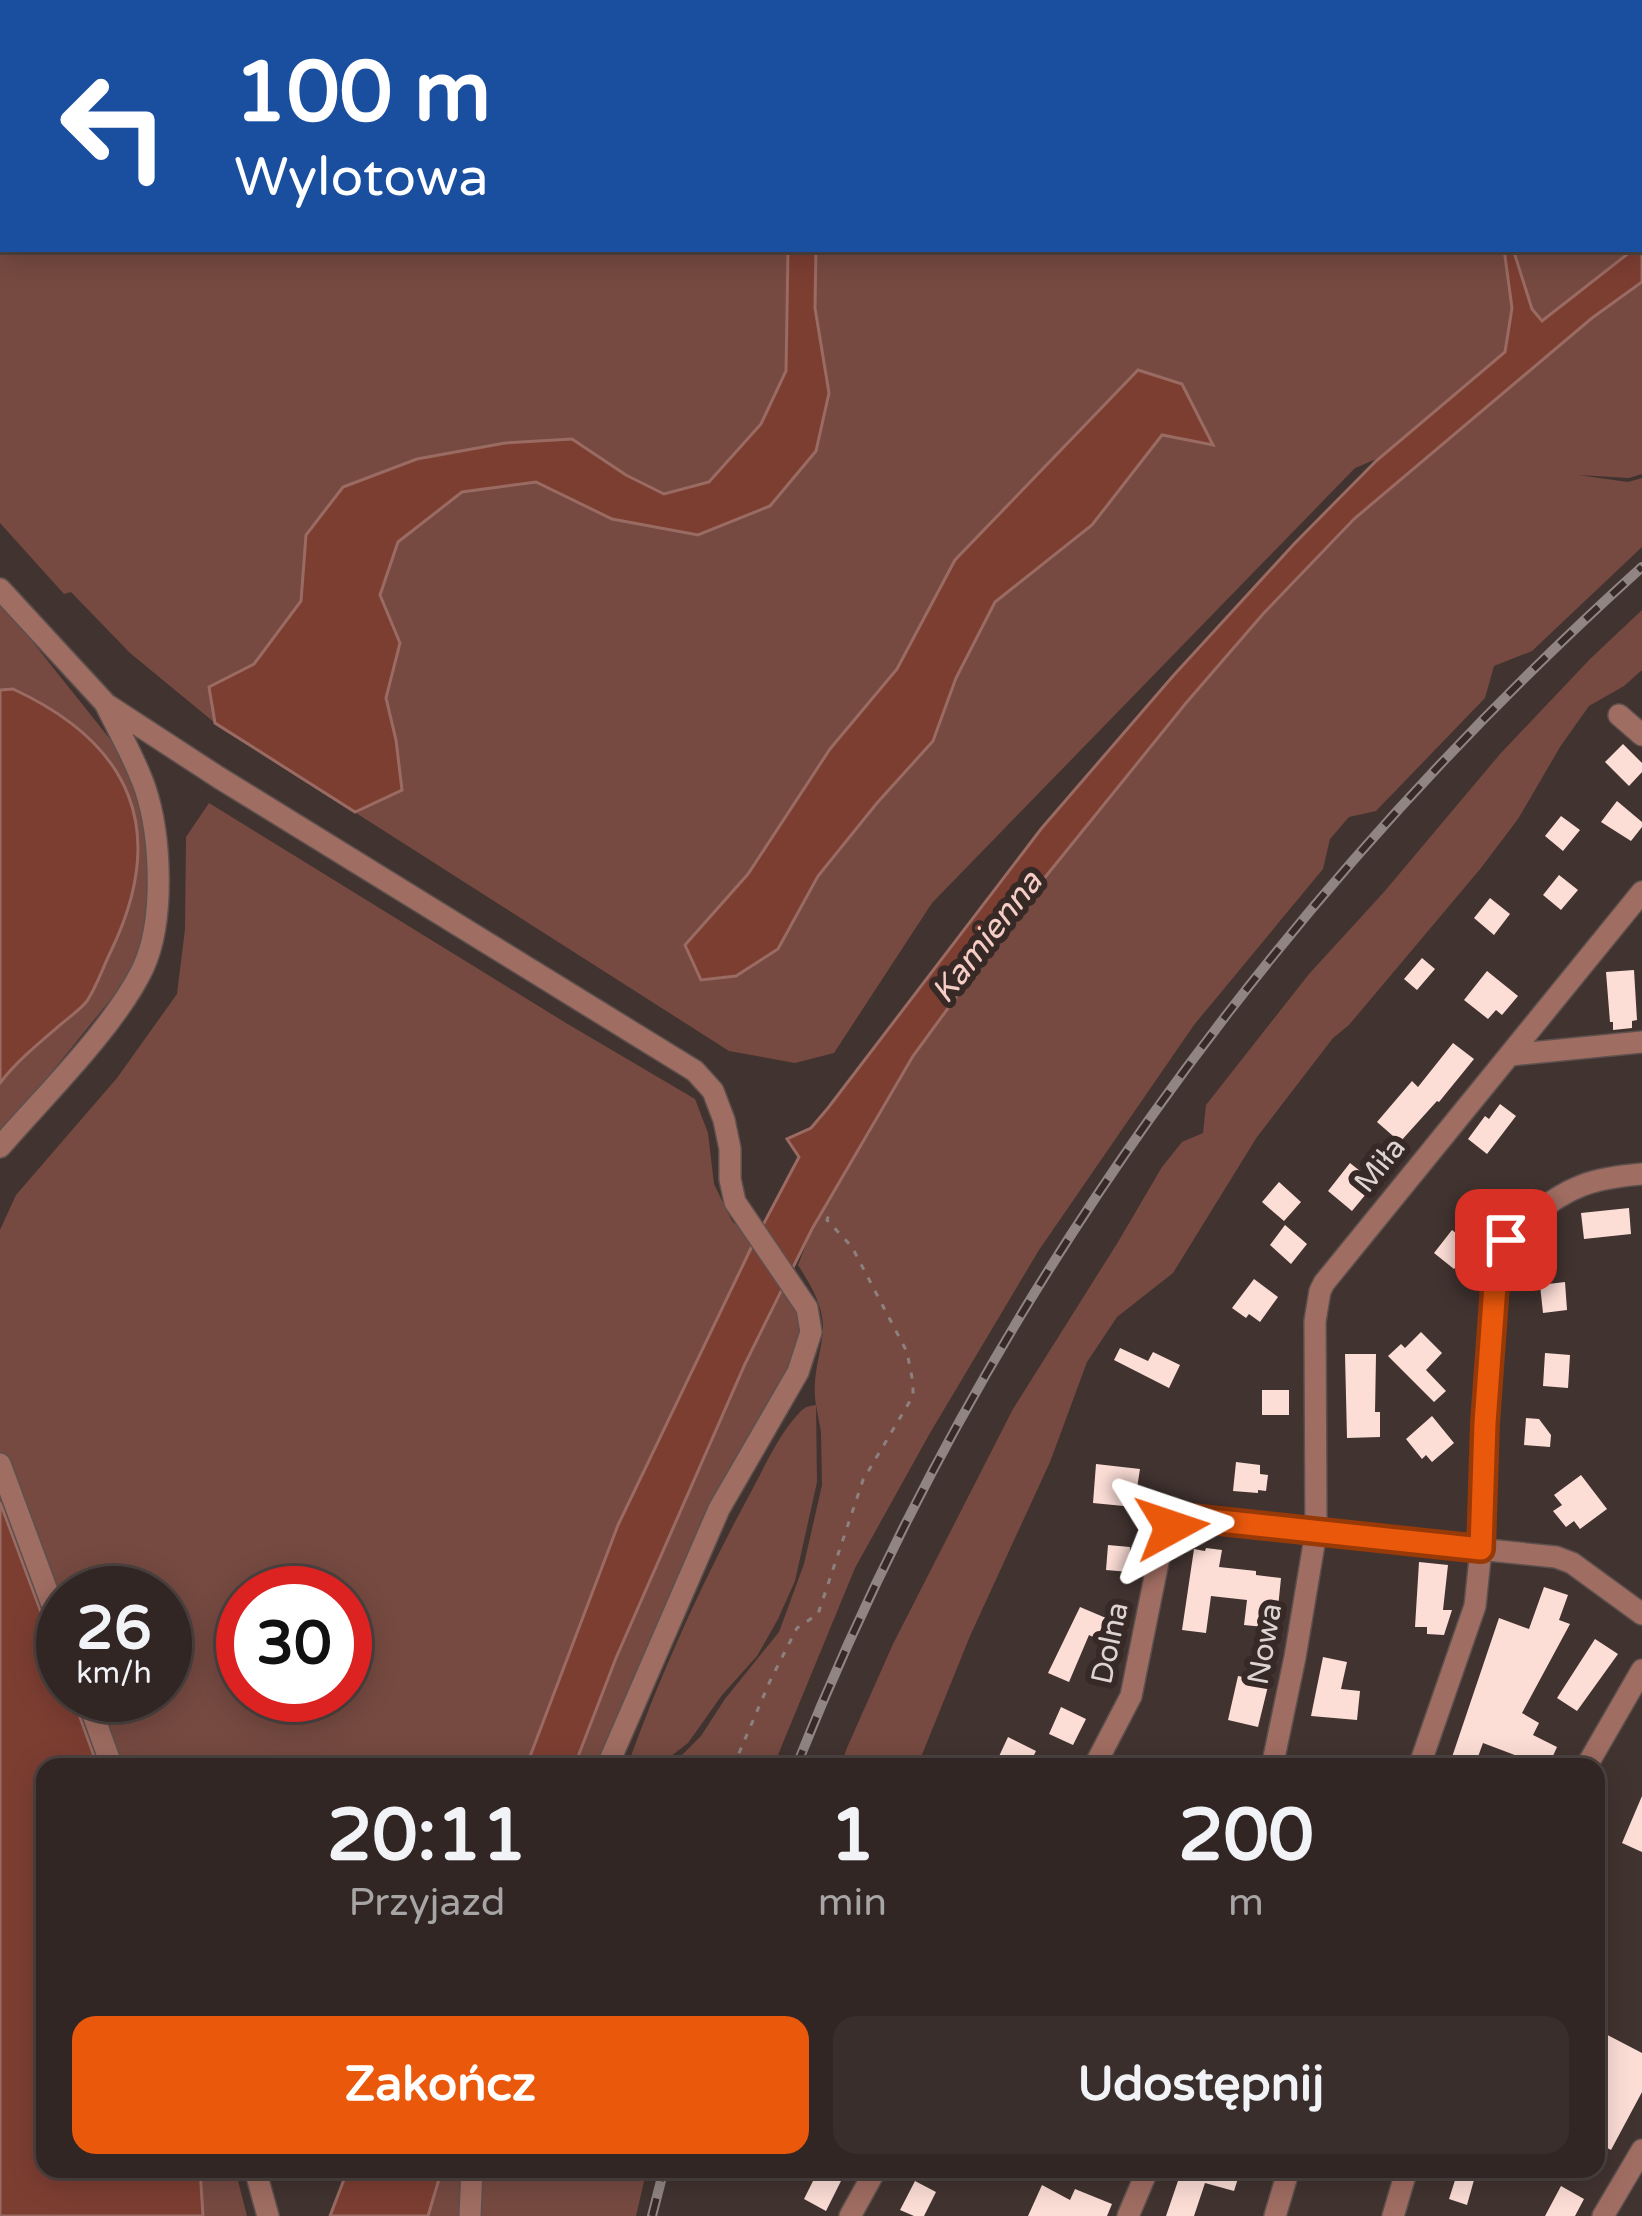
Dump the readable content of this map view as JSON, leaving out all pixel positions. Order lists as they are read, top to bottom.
{
  "streets": {
    "street": ["Miła", "Dolna", "Nowa"]
  },
  "crossings": [
    ["Miła", "Dolna"],
    ["Miła", "Nowa"],
    ["Dolna", "Nowa"]
  ],
  "water": ["Kamienna"],
  "page": {
    "turn": ["100 m", "Wylotowa"],
    "speed": "26 km/h",
    "limit": "30",
    "eta": [
      "20:11",
      "Przyjazd",
      "1",
      "min",
      "200",
      "m"
    ],
    "buttons": ["Zakończ", "Udostępnij"]
  }
}
